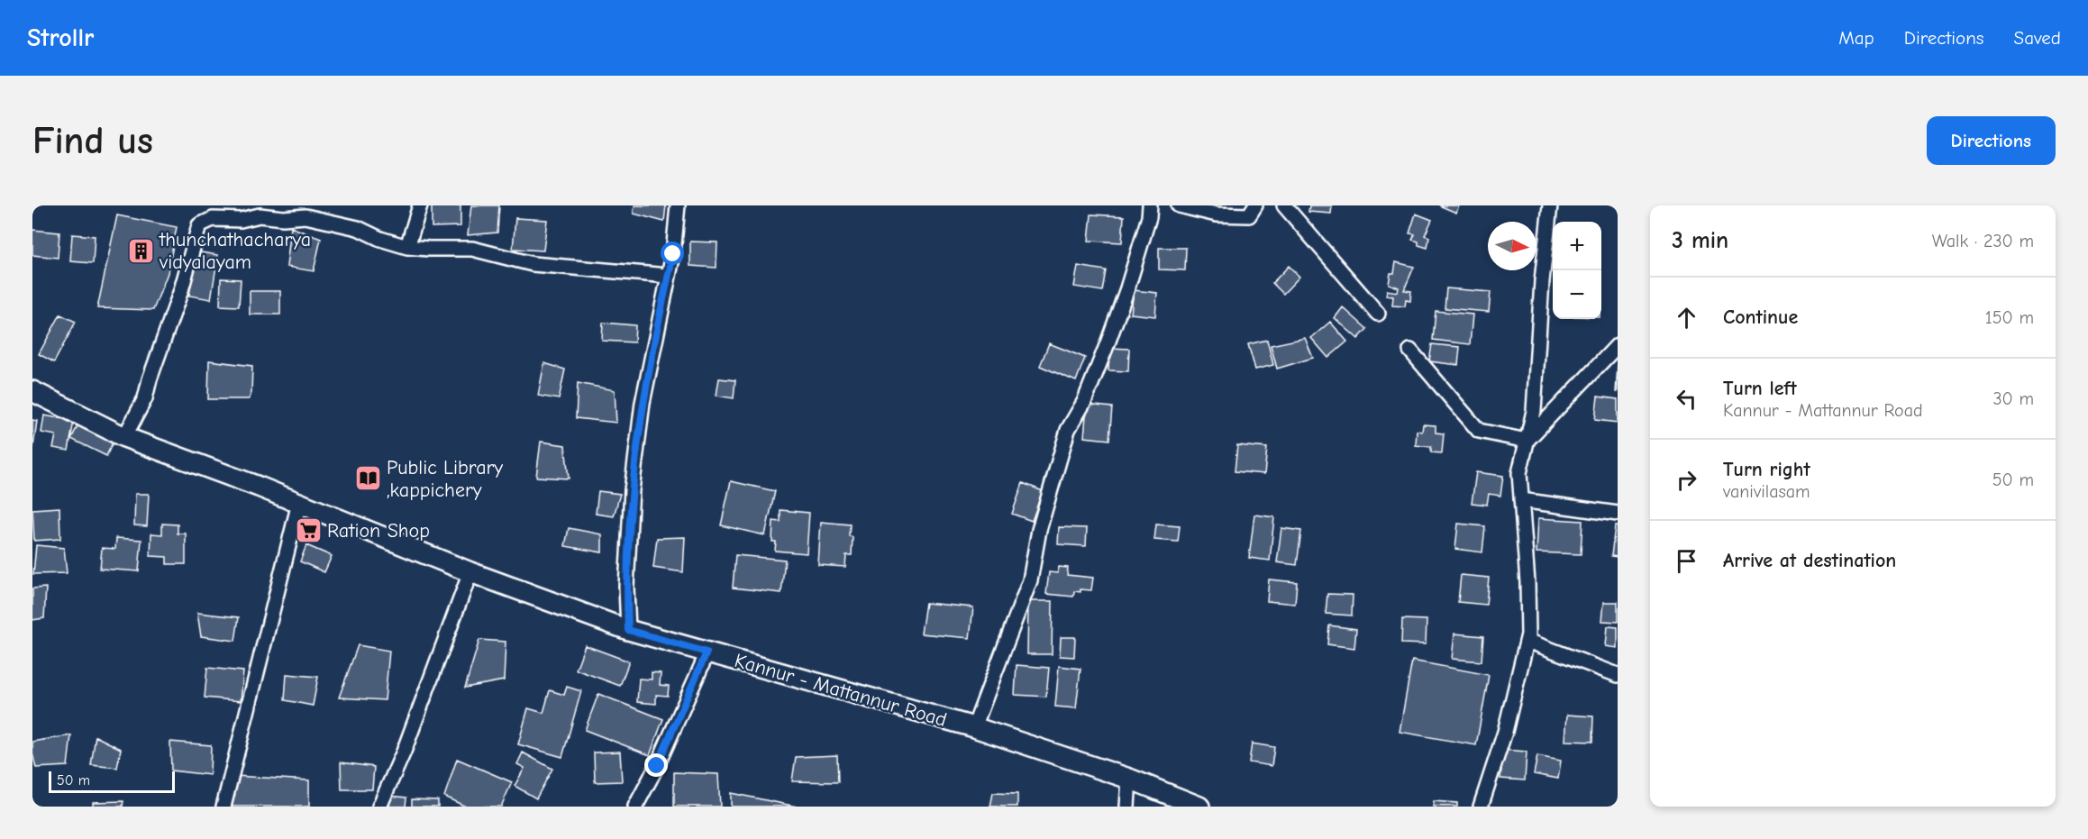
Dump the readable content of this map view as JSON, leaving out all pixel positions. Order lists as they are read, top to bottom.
{
  "streets": {
    "main road": ["Kannur - Mattannur Road"]
  },
  "places": {
    "building": ["thunchathacharya vidyalayam"],
    "library": ["Public Library ,kappichery"],
    "supermarket": ["Ration Shop"]
  },
  "scale_bar": "50 m",
  "north": "right",
  "page": {
    "header": "Strollr",
    "nav": ["Map", "Directions", "Saved"],
    "buttons": "Directions",
    "title": "Find us",
    "heading": ["3 min", "Walk · 230 m"],
    "map_buttons": ["+", "−"],
    "list": [
      ["Continue", "150 m"],
      ["Turn left", "Kannur - Mattannur Road", "30 m"],
      ["Turn right", "vanivilasam", "50 m"],
      "Arrive at destination"
    ],
    "scale": "50 m"
  }
}
